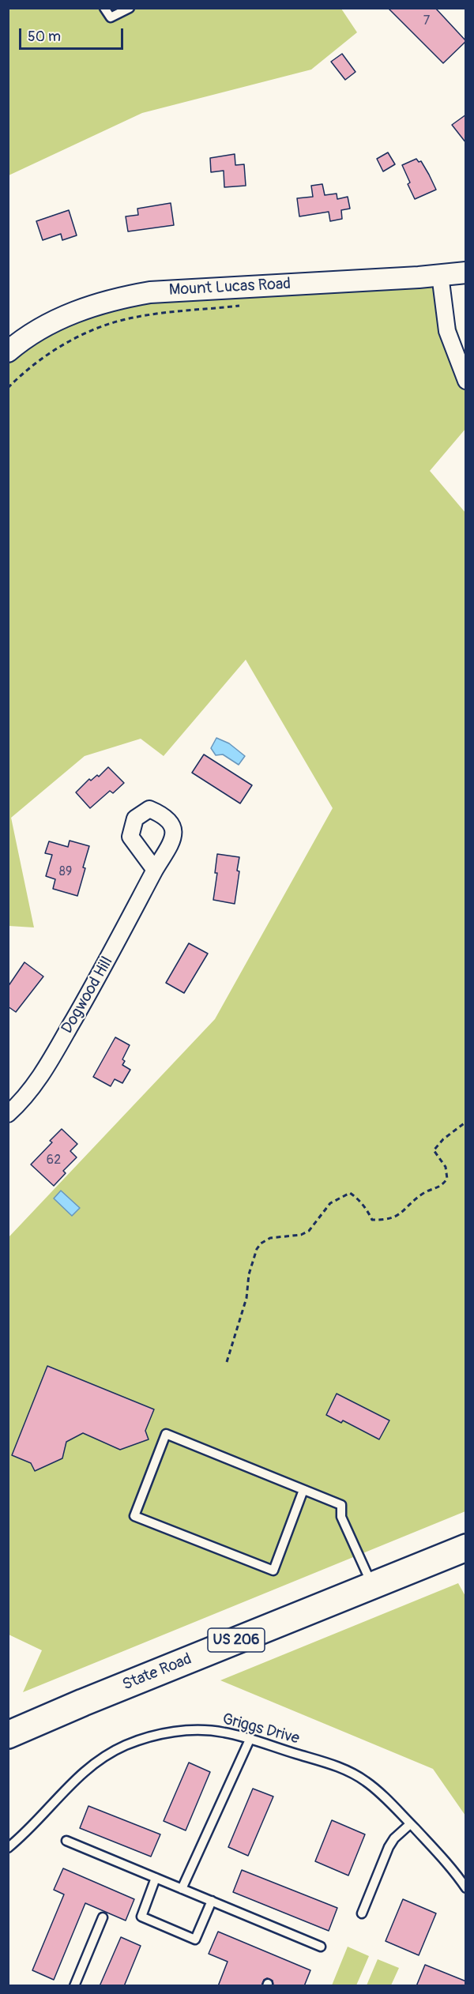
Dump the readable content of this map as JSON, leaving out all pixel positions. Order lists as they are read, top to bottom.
{
  "streets": {
    "highway": ["US 206", "State Road"],
    "street": ["Mount Lucas Road", "Dogwood Hill"],
    "lane": ["Griggs Drive"]
  },
  "house_numbers": ["7", "89", "62"],
  "scale_bar": "50 m"
}
